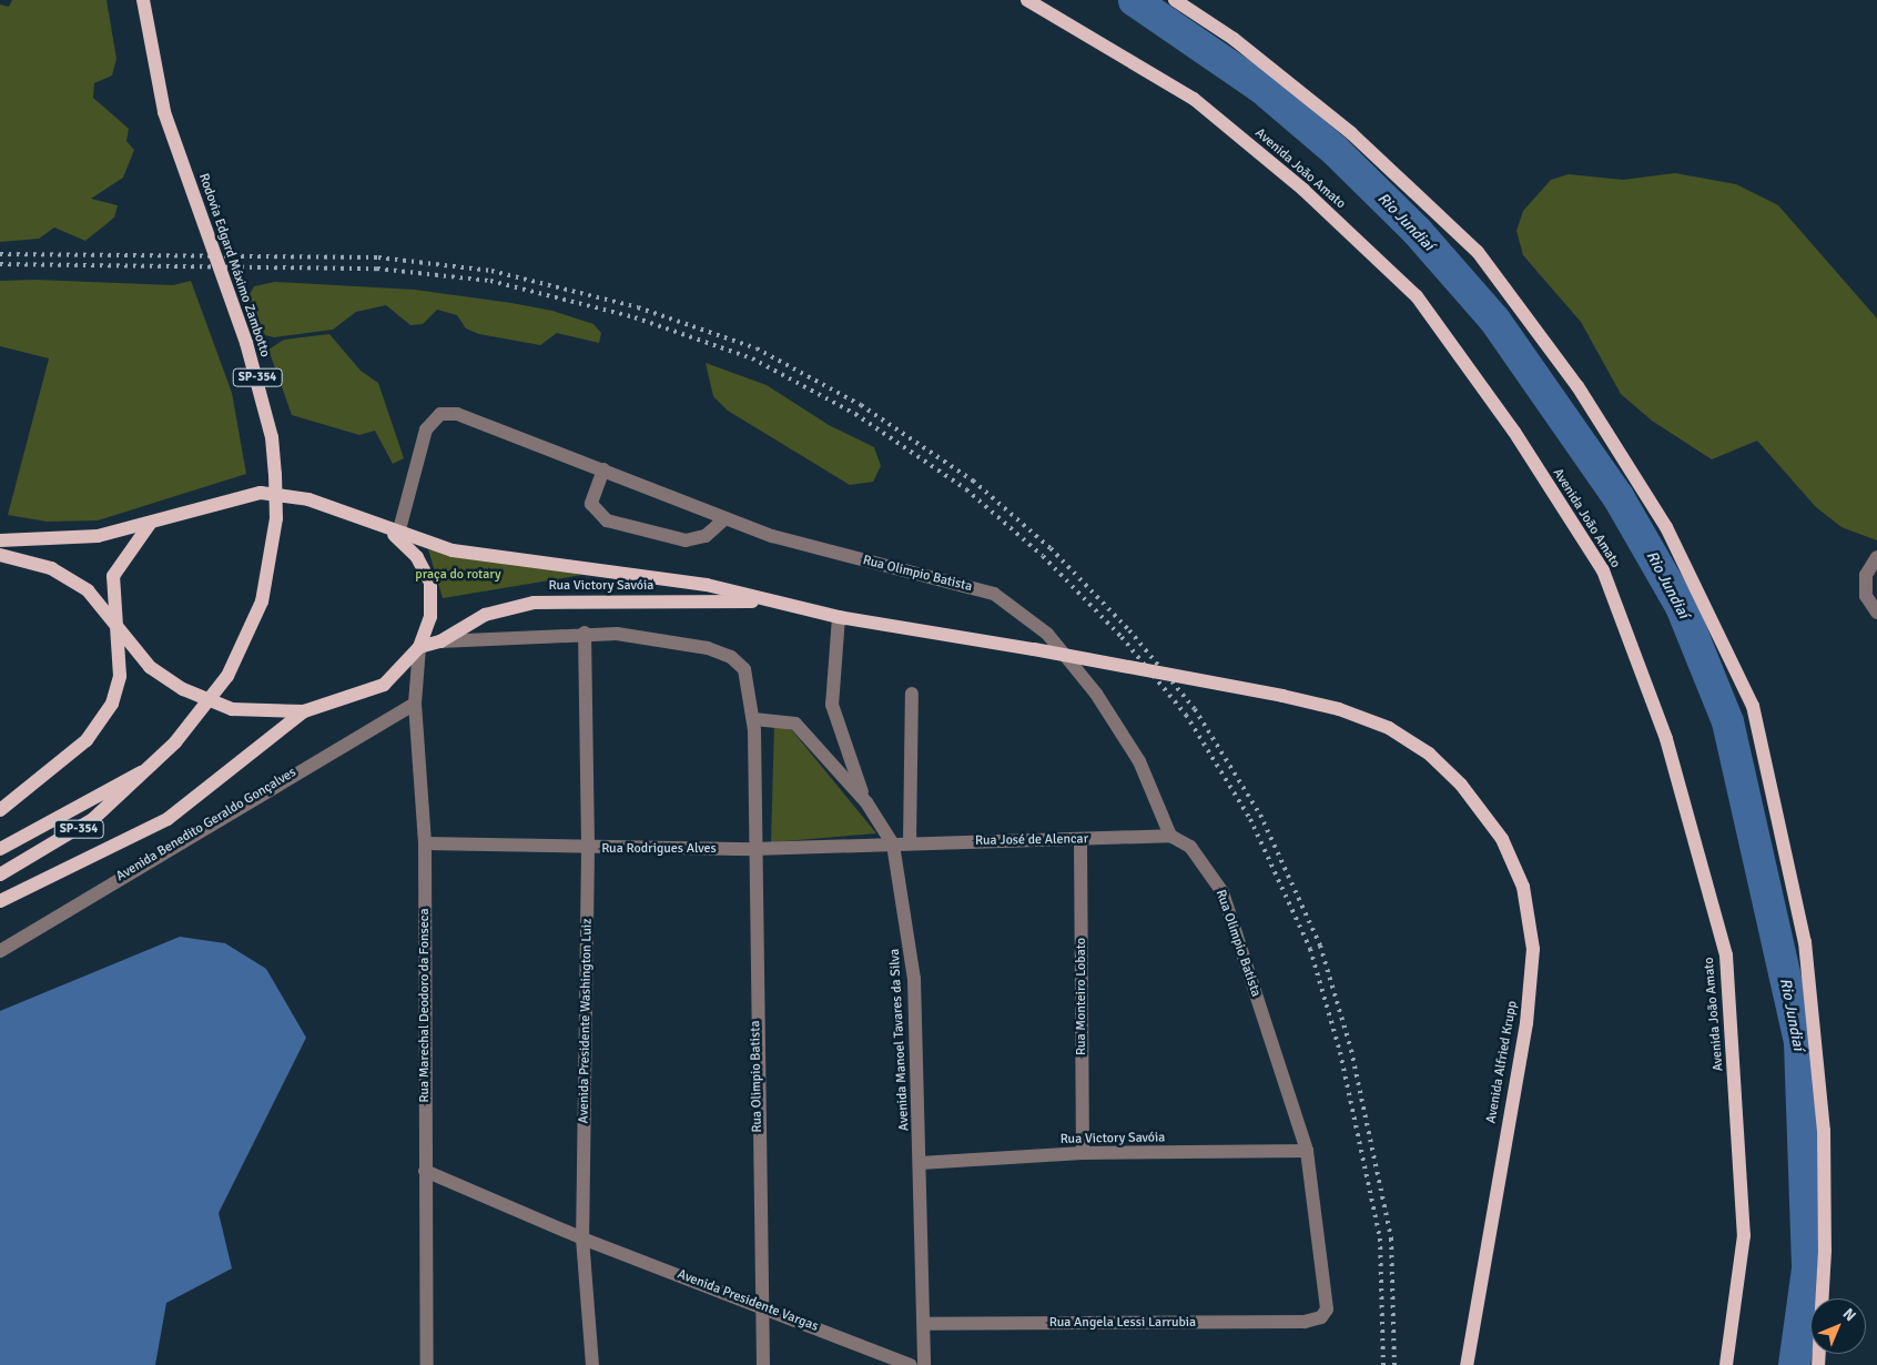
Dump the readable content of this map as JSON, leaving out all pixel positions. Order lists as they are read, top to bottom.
{
  "streets": {
    "main road": [
      "Avenida João Amato",
      "Rodovia Edgard Máximo Zambotto",
      "SP-354",
      "Rua Victory Savóia",
      "Avenida Alfried Krupp"
    ],
    "street": [
      "Rua Olimpio Batista",
      "Avenida Benedito Geraldo Gonçalves",
      "Rua José de Alencar",
      "Rua Rodrigues Alves",
      "Rua Monteiro Lobato",
      "Rua Marechal Deodoro da Fonseca",
      "Avenida Presidente Washington Luiz",
      "Avenida Manoel Tavares da Silva",
      "Avenida Presidente Vargas",
      "Rua Angela Lessi Larrubia"
    ]
  },
  "crossings": [
    ["Rua Olimpio Batista", "Rua Victory Savóia"],
    ["Rua Olimpio Batista", "Rua José de Alencar"],
    ["Rua Olimpio Batista", "Rua Rodrigues Alves"],
    ["Rua Olimpio Batista", "Avenida Presidente Vargas"],
    ["Rua Olimpio Batista", "Rua Angela Lessi Larrubia"],
    ["Rua Victory Savóia", "Rua Monteiro Lobato"],
    ["Rua Victory Savóia", "Rua Marechal Deodoro da Fonseca"],
    ["Rua Victory Savóia", "Avenida Manoel Tavares da Silva"],
    ["Rua Victory Savóia", "Avenida Alfried Krupp"],
    ["Avenida Benedito Geraldo Gonçalves", "Rua Marechal Deodoro da Fonseca"],
    ["Rua José de Alencar", "Rua Rodrigues Alves"],
    ["Rua José de Alencar", "Rua Monteiro Lobato"],
    ["Rua José de Alencar", "Avenida Manoel Tavares da Silva"],
    ["Rua Rodrigues Alves", "Rua Marechal Deodoro da Fonseca"],
    ["Rua Rodrigues Alves", "Avenida Presidente Washington Luiz"],
    ["Rua Rodrigues Alves", "Avenida Manoel Tavares da Silva"],
    ["Avenida Presidente Washington Luiz", "Avenida Presidente Vargas"],
    ["Avenida Manoel Tavares da Silva", "Rua Angela Lessi Larrubia"]
  ],
  "water": ["Rio Jundiaí"],
  "parks": ["praça do rotary"],
  "north": "top right"
}
